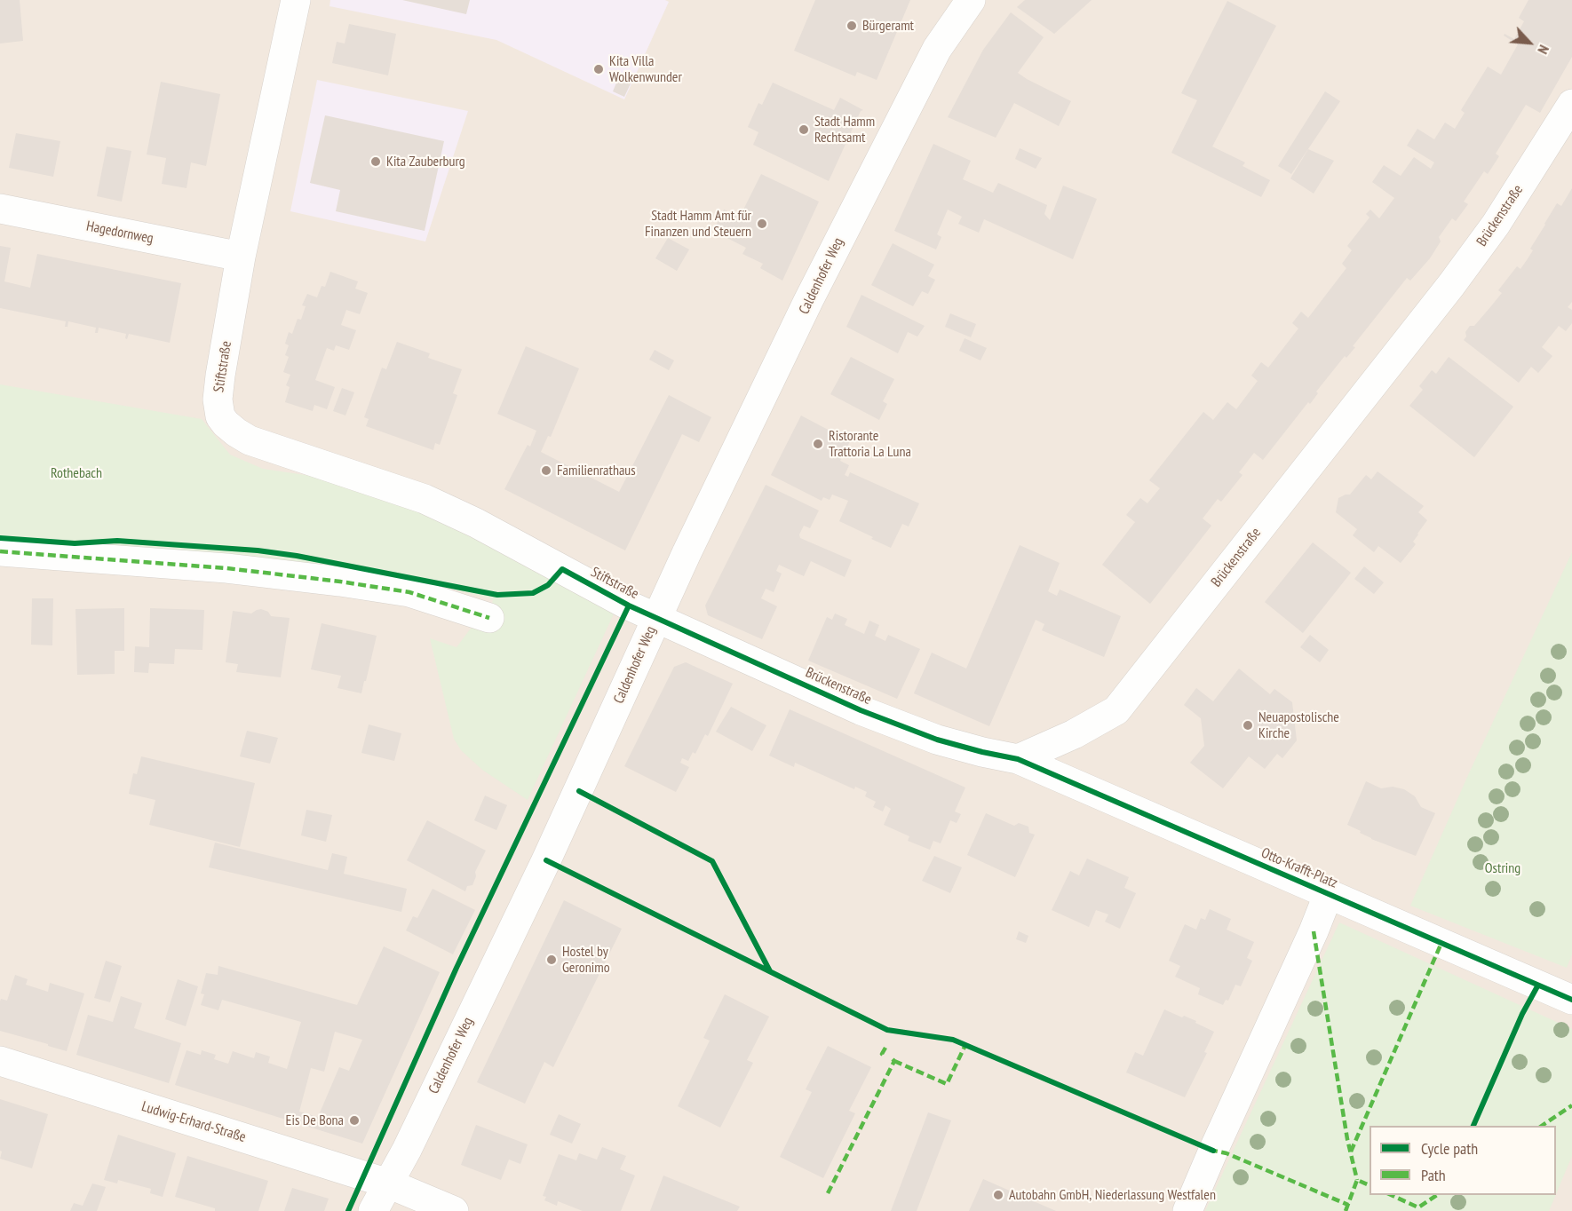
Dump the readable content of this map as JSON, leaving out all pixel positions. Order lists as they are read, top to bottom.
{
  "streets": {
    "street": [
      "Brückenstraße",
      "Hagedornweg",
      "Caldenhofer Weg",
      "Stiftstraße",
      "Otto-Krafft-Platz",
      "Ludwig-Erhard-Straße"
    ]
  },
  "crossings": [
    ["Brückenstraße", "Caldenhofer Weg"],
    ["Brückenstraße", "Stiftstraße"],
    ["Brückenstraße", "Otto-Krafft-Platz"],
    ["Hagedornweg", "Stiftstraße"],
    ["Caldenhofer Weg", "Stiftstraße"],
    ["Caldenhofer Weg", "Ludwig-Erhard-Straße"]
  ],
  "parks": ["Rothebach", "Ostring"],
  "places": [
    "Bürgeramt",
    "Kita Villa Wolkenwunder",
    "Stadt Hamm Rechtsamt",
    "Kita Zauberburg",
    "Stadt Hamm Amt für Finanzen und Steuern",
    "Ristorante Trattoria La Luna",
    "Familienrathaus",
    "Neuapostolische Kirche",
    "Hostel by Geronimo",
    "Eis De Bona",
    "Autobahn GmbH, Niederlassung Westfalen"
  ],
  "legend": ["Cycle path", "Path"],
  "north": "bottom right"
}
